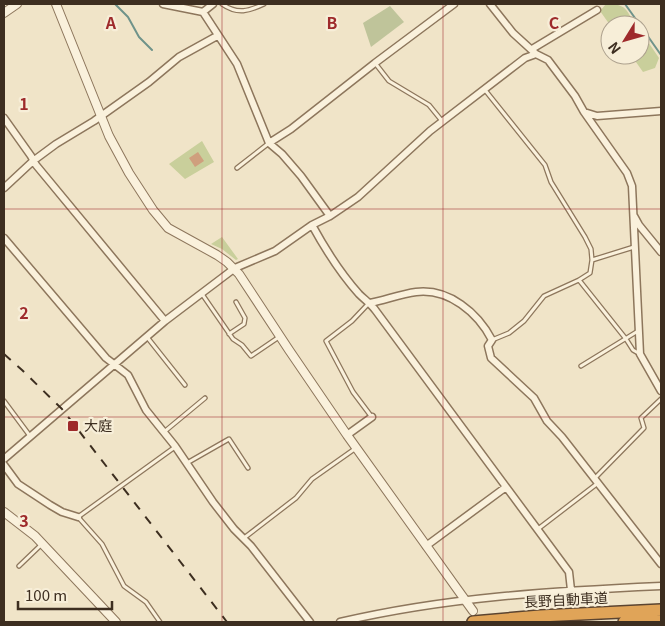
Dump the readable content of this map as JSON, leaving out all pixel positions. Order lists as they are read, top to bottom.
{
  "streets": {
    "highway": ["長野自動車道"]
  },
  "places": {
    "transit": ["大庭"]
  },
  "scale_bar": "100 m",
  "north": "bottom left",
  "grid": {
    "columns": ["A", "B", "C"],
    "rows": ["1", "2", "3"]
  }
}
